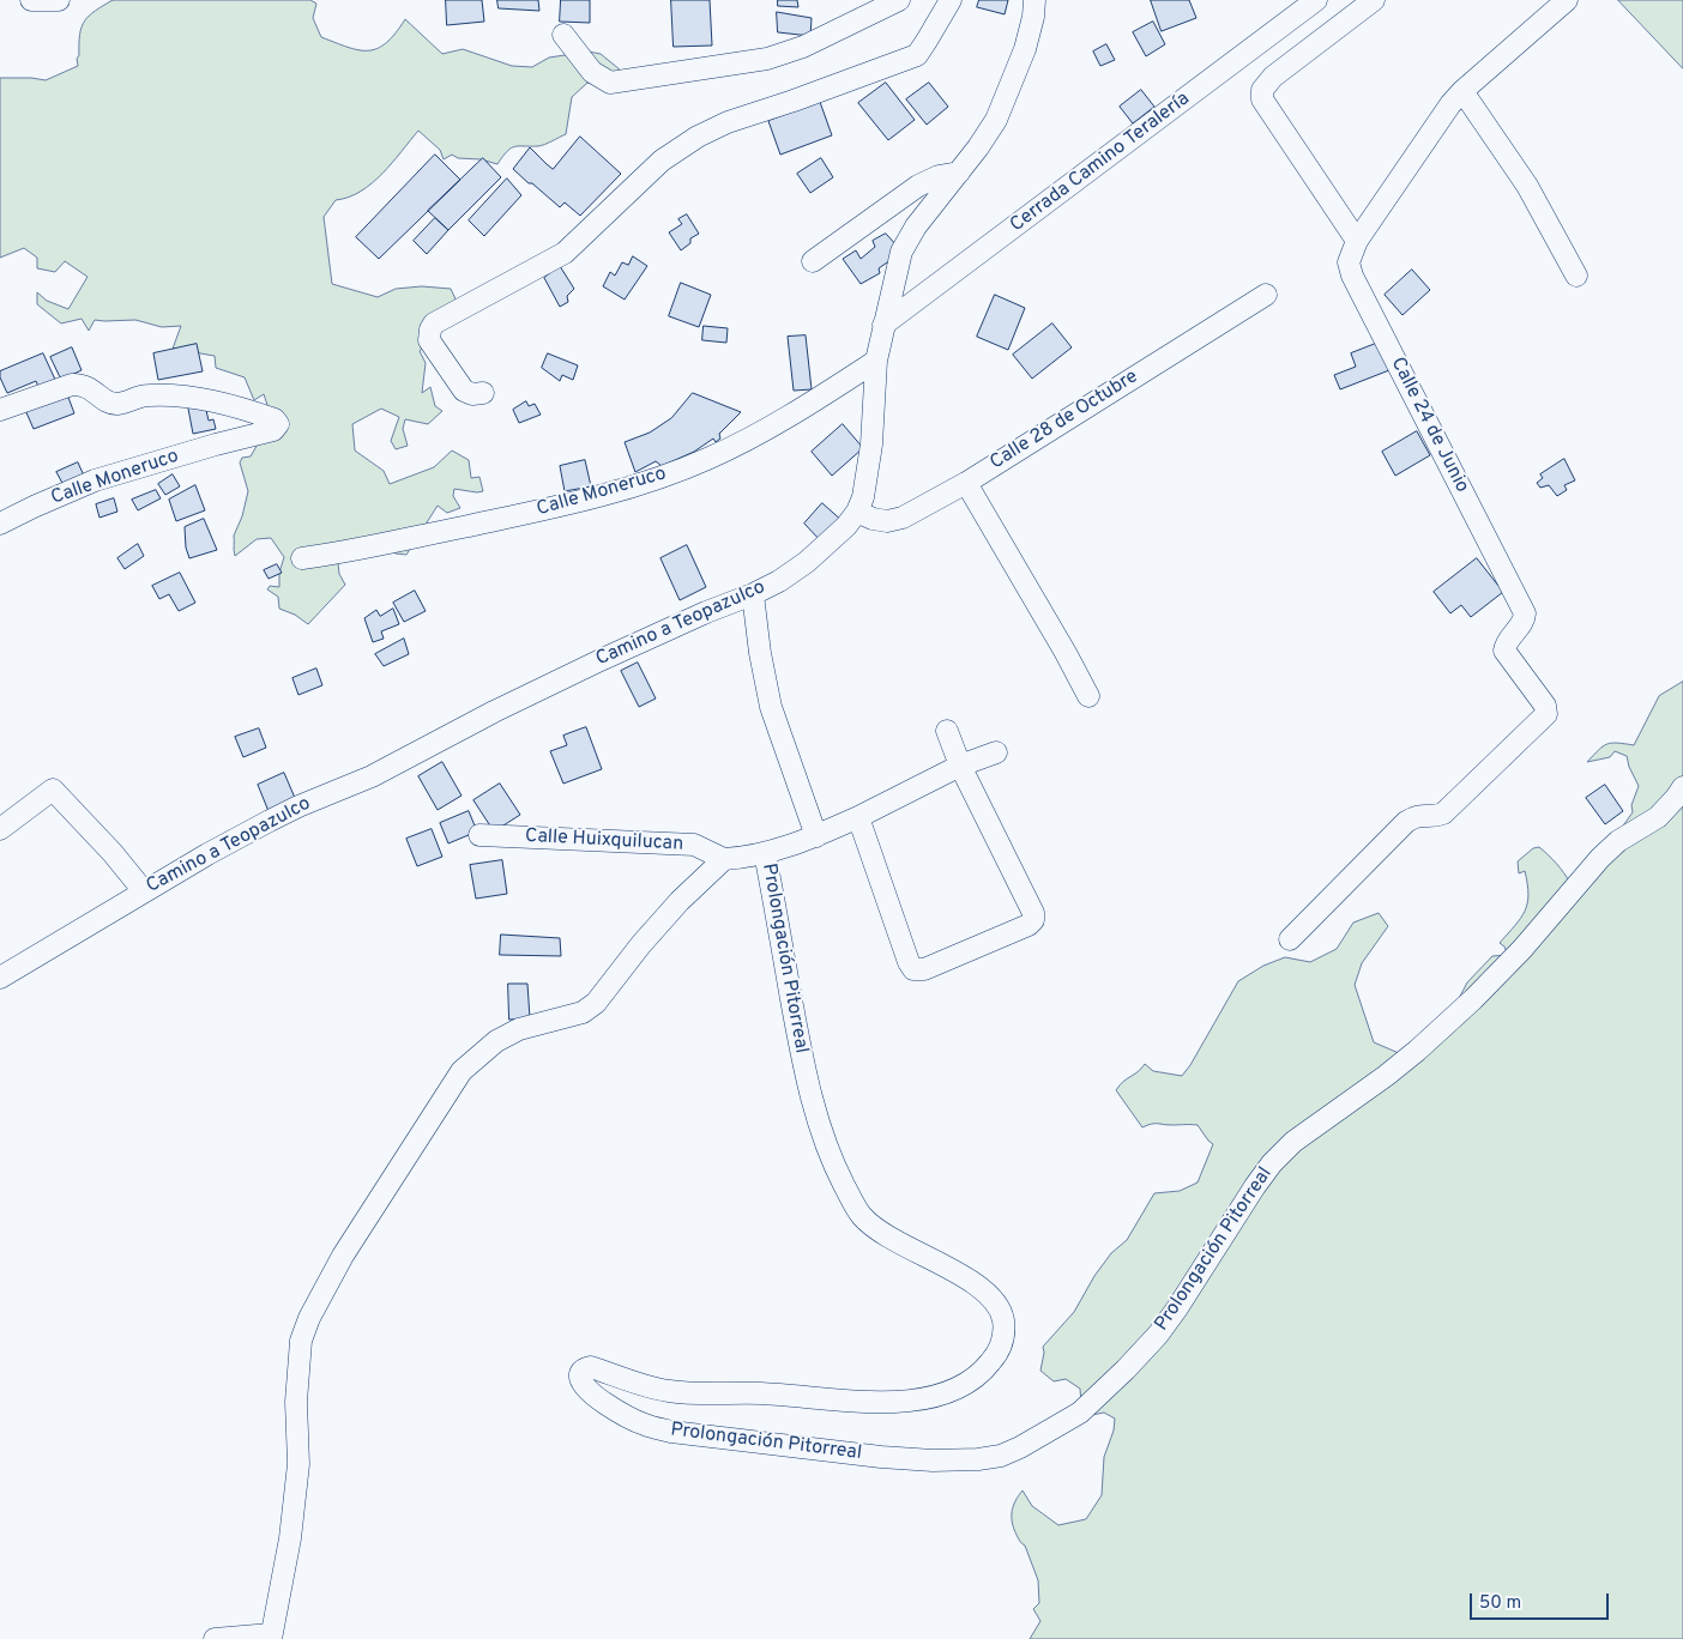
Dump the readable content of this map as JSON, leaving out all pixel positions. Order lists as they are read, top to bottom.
{
  "streets": {
    "street": [
      "Cerrada Camino Teralería",
      "Calle 28 de Octubre",
      "Calle 24 de Junio",
      "Calle Moneruco",
      "Camino a Teopazulco",
      "Calle Huixquilucan",
      "Prolongación Pitorreal"
    ]
  },
  "crossings": [
    ["Cerrada Camino Teralería", "Camino a Teopazulco"],
    ["Calle 28 de Octubre", "Camino a Teopazulco"],
    ["Calle Moneruco", "Camino a Teopazulco"]
  ],
  "scale_bar": "50 m"
}
